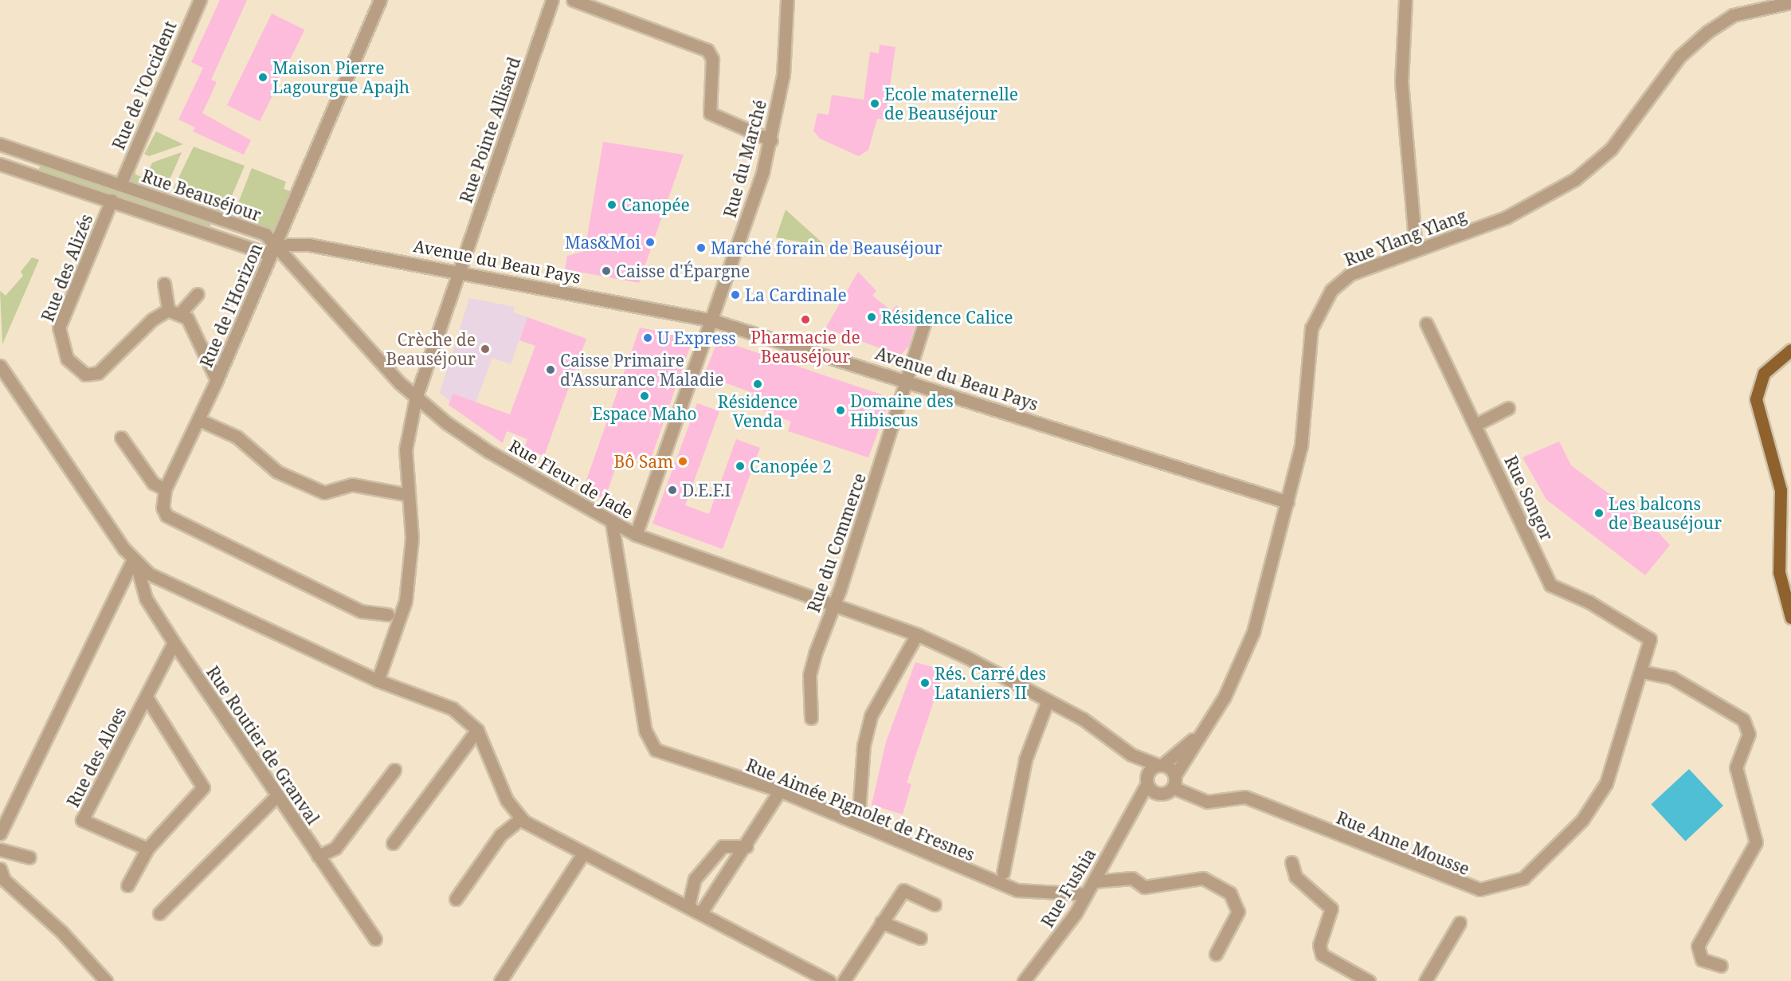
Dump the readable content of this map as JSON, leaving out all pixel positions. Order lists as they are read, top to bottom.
{
  "streets": {
    "street": [
      "Rue de l'Occident",
      "Rue Pointe Allisard",
      "Rue du Marché",
      "Rue Beauséjour",
      "Rue Ylang Ylang",
      "Avenue du Beau Pays",
      "Rue des Alizés",
      "Rue de l'Horizon",
      "Rue Fleur de Jade",
      "Rue Songor",
      "Rue du Commerce",
      "Rue Routier de Granval",
      "Rue des Aloes",
      "Rue Aimée Pignolet de Fresnes",
      "Rue Anne Mousse",
      "Rue Fushia"
    ]
  },
  "crossings": [
    ["Rue de l'Occident", "Rue Beauséjour"],
    ["Rue Pointe Allisard", "Avenue du Beau Pays"],
    ["Rue Pointe Allisard", "Rue Fleur de Jade"],
    ["Rue Pointe Allisard", "Rue Routier de Granval"],
    ["Rue du Marché", "Avenue du Beau Pays"],
    ["Rue du Marché", "Rue Fleur de Jade"],
    ["Rue Beauséjour", "Avenue du Beau Pays"],
    ["Rue Beauséjour", "Rue des Alizés"],
    ["Rue Beauséjour", "Rue de l'Horizon"],
    ["Rue Beauséjour", "Rue Fleur de Jade"],
    ["Rue Ylang Ylang", "Avenue du Beau Pays"],
    ["Rue Ylang Ylang", "Rue Fleur de Jade"],
    ["Rue Ylang Ylang", "Rue Anne Mousse"],
    ["Rue Ylang Ylang", "Rue Fushia"],
    ["Avenue du Beau Pays", "Rue de l'Horizon"],
    ["Avenue du Beau Pays", "Rue Fleur de Jade"],
    ["Avenue du Beau Pays", "Rue du Commerce"],
    ["Rue de l'Horizon", "Rue Fleur de Jade"],
    ["Rue Fleur de Jade", "Rue du Commerce"],
    ["Rue Fleur de Jade", "Rue Aimée Pignolet de Fresnes"],
    ["Rue Fleur de Jade", "Rue Fushia"],
    ["Rue Songor", "Rue Anne Mousse"],
    ["Rue Routier de Granval", "Rue des Aloes"],
    ["Rue Aimée Pignolet de Fresnes", "Rue Fushia"],
    ["Rue Anne Mousse", "Rue Fushia"]
  ],
  "places": [
    "Maison Pierre Lagourgue Apajh",
    "Ecole maternelle de Beauséjour",
    "Canopée",
    "Mas&Moi",
    "Marché forain de Beauséjour",
    "Caisse d'Épargne",
    "La Cardinale",
    "Résidence Calice",
    "Pharmacie de Beauséjour",
    "U Express",
    "Crèche de Beauséjour",
    "Caisse Primaire d'Assurance Maladie",
    "Résidence Venda",
    "Espace Maho",
    "Domaine des Hibiscus",
    "Bô Sam",
    "Canopée 2",
    "D.E.F.I",
    "Les balcons de Beauséjour",
    "Rés. Carré des Lataniers II"
  ]
}
